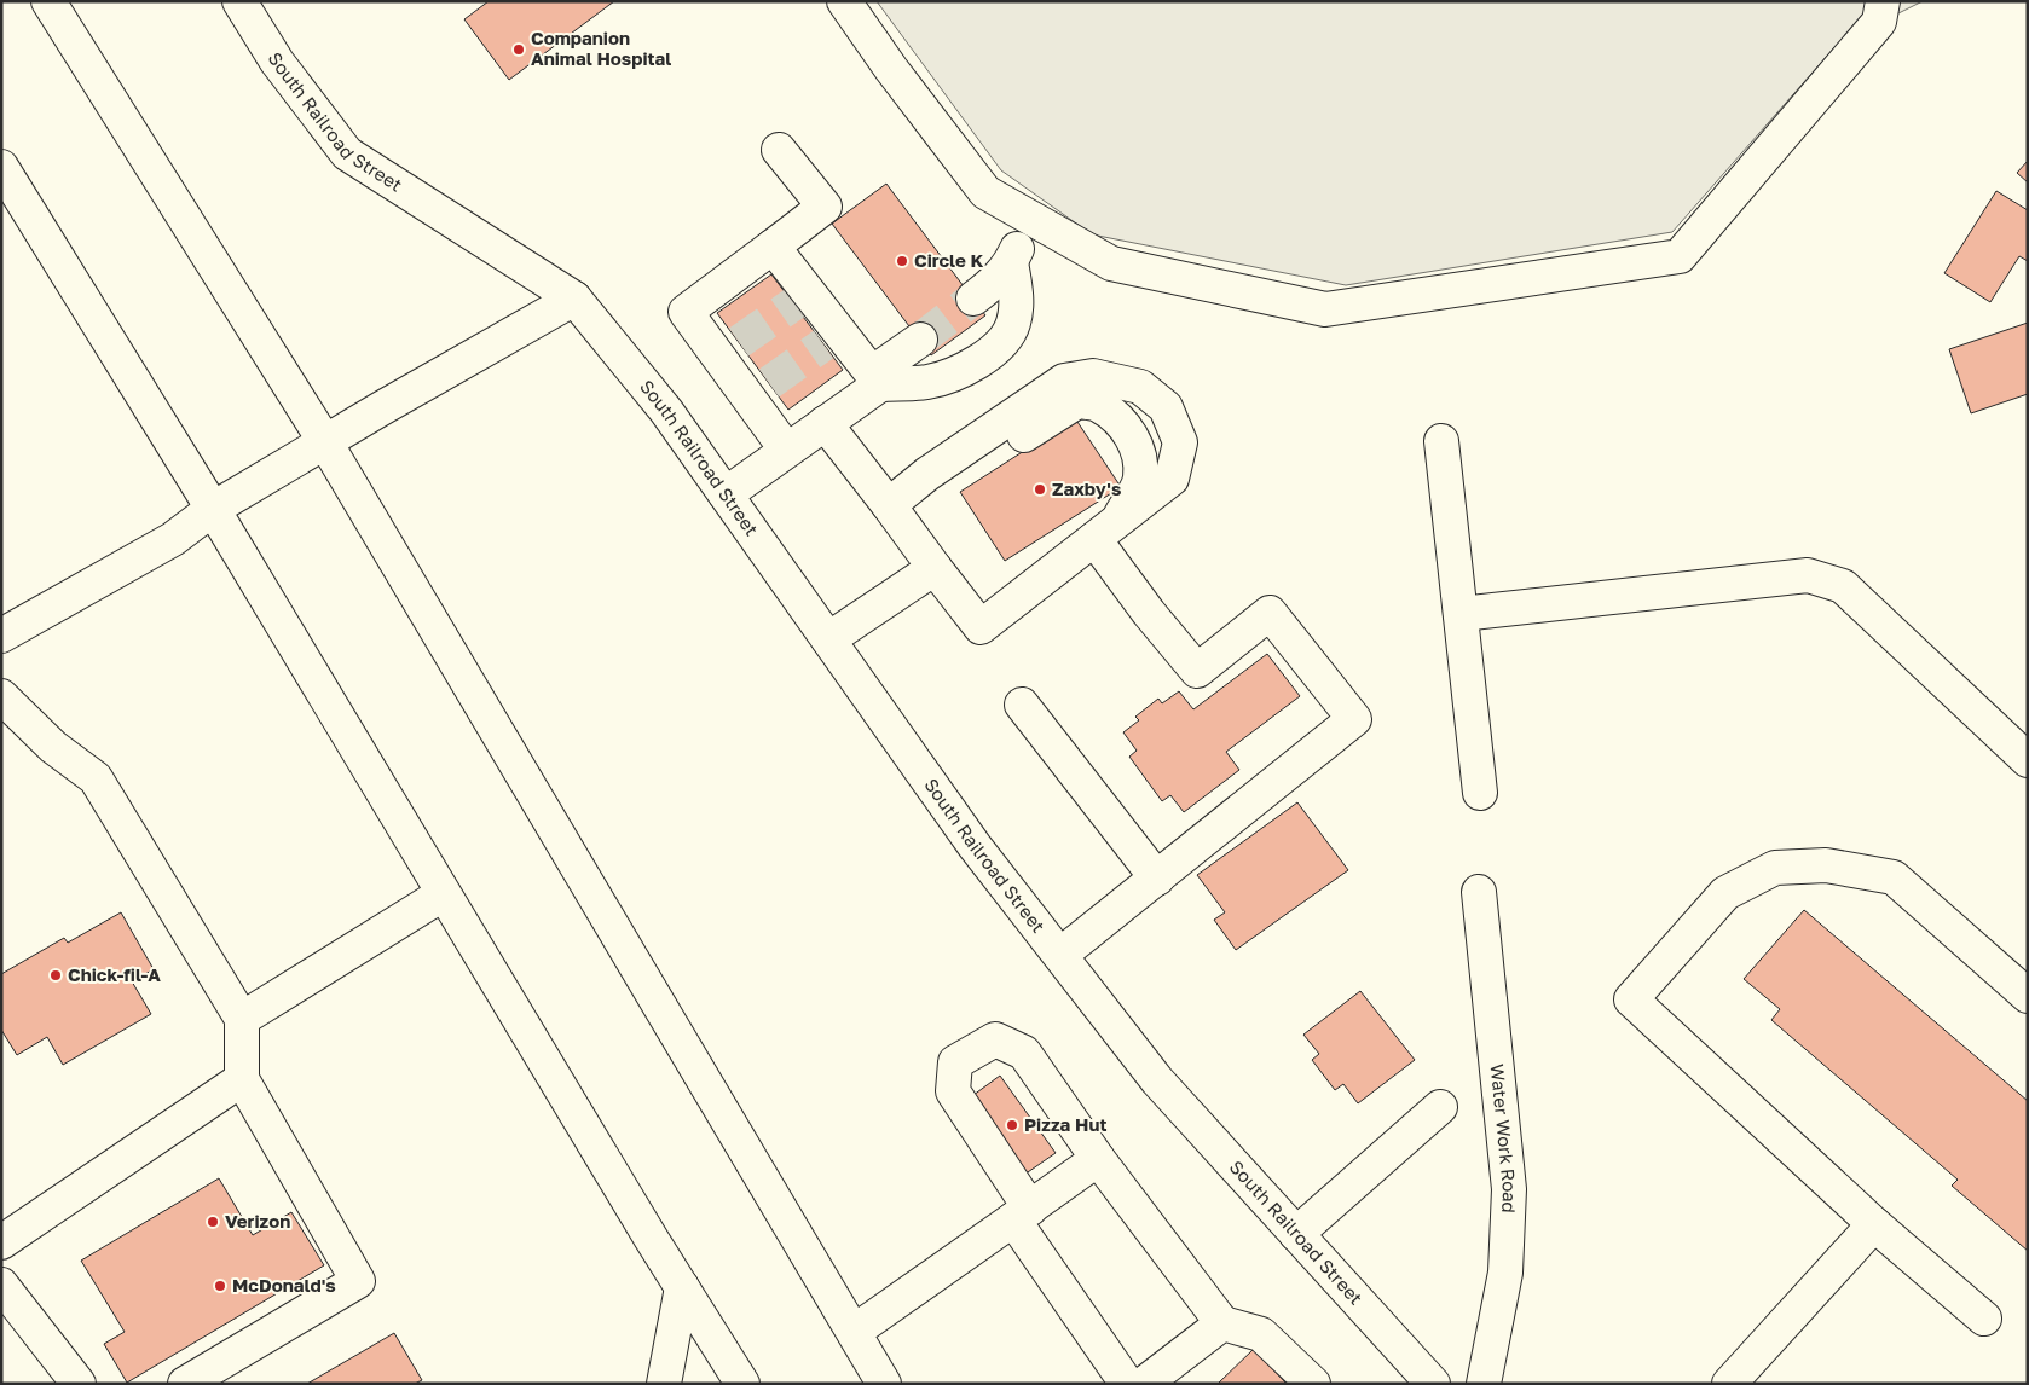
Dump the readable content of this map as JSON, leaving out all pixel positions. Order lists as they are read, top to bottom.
{
  "streets": {
    "main road": ["South Railroad Street", "Water Work Road"]
  },
  "places": [
    "Companion Animal Hospital",
    "Circle K",
    "Zaxby's",
    "Chick-fil-A",
    "Pizza Hut",
    "Verizon",
    "McDonald's"
  ]
}
